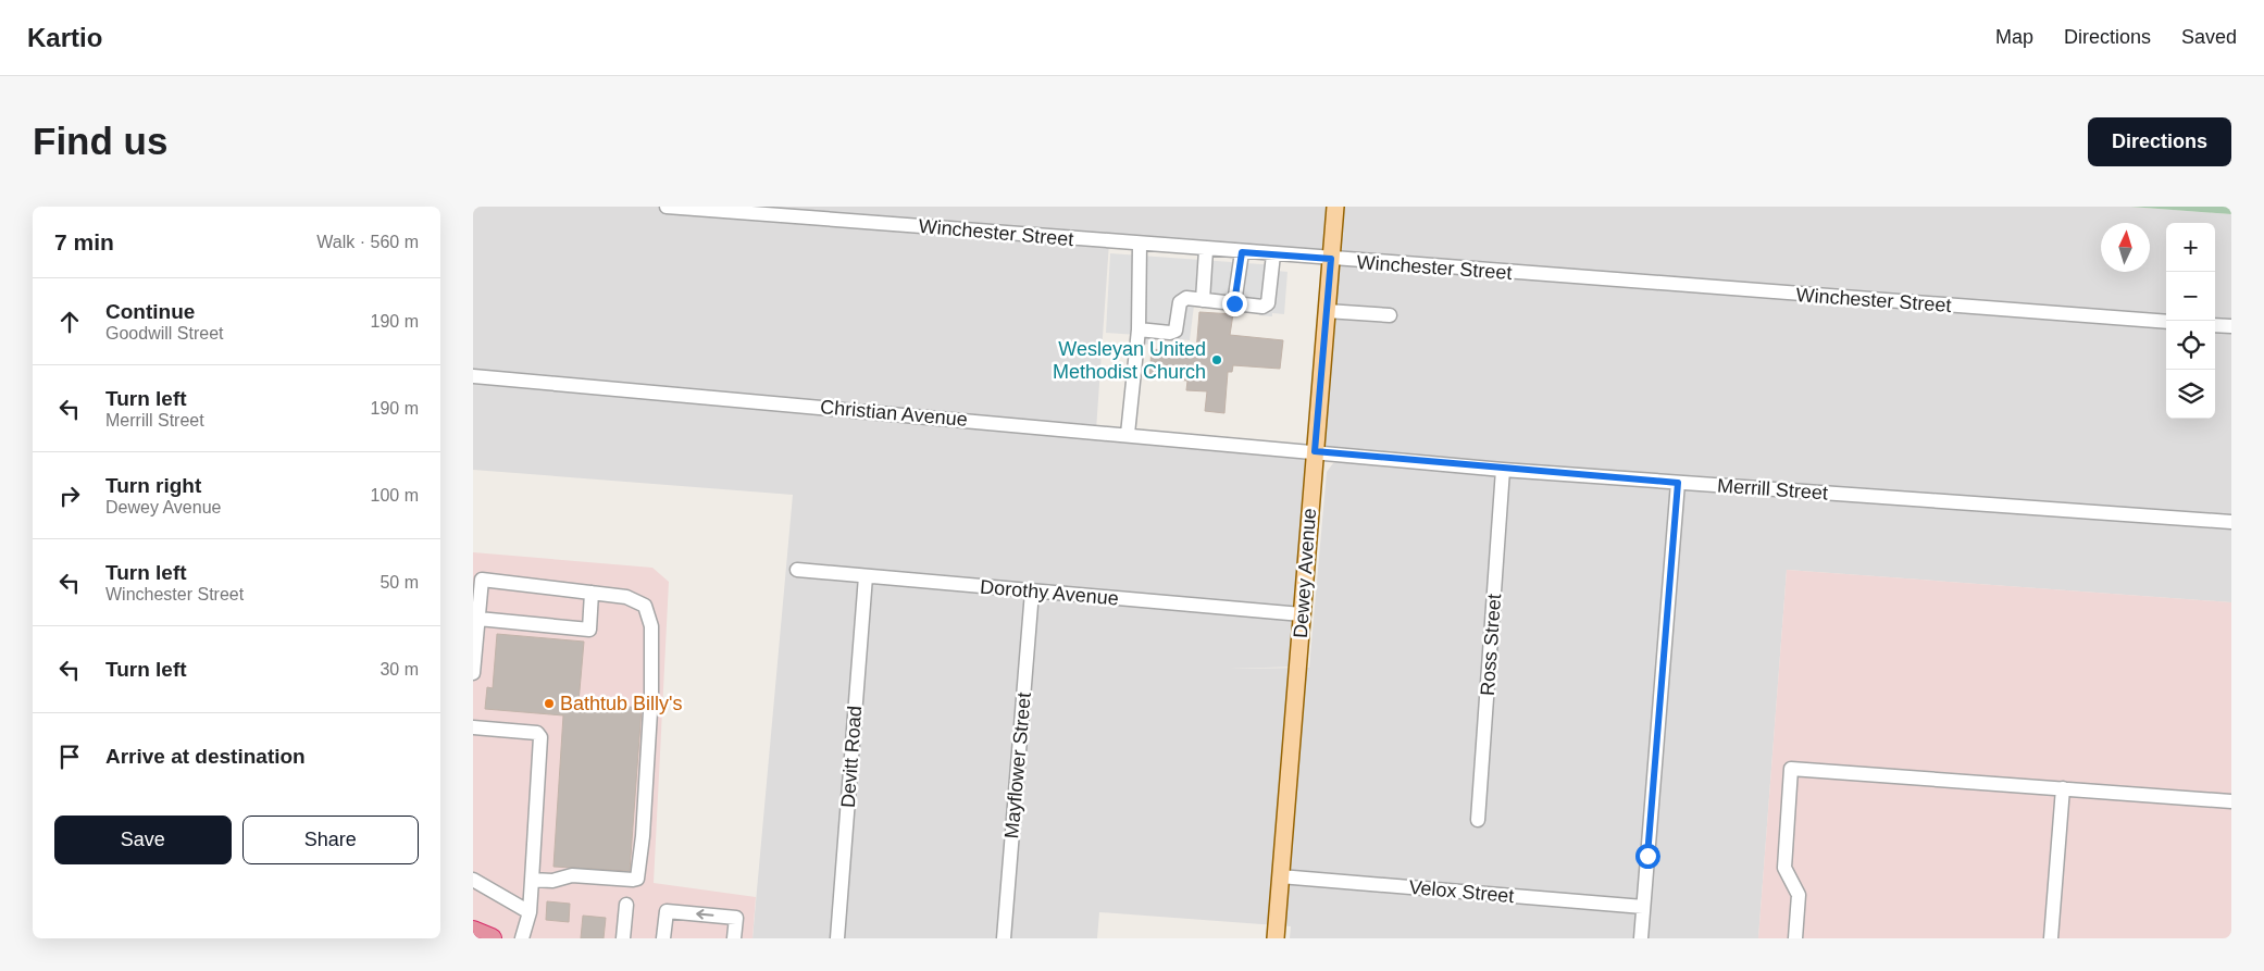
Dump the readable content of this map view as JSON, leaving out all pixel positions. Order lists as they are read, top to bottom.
{
  "streets": {
    "main road": ["Dewey Avenue"],
    "street": [
      "Winchester Street",
      "Christian Avenue",
      "Merrill Street",
      "Dorothy Avenue",
      "Ross Street",
      "Devitt Road",
      "Mayflower Street",
      "Velox Street"
    ]
  },
  "crossings": [
    ["Winchester Street", "Dewey Avenue"],
    ["Christian Avenue", "Merrill Street"],
    ["Christian Avenue", "Dewey Avenue"],
    ["Merrill Street", "Dewey Avenue"],
    ["Merrill Street", "Ross Street"],
    ["Dewey Avenue", "Dorothy Avenue"],
    ["Dewey Avenue", "Velox Street"],
    ["Dorothy Avenue", "Devitt Road"],
    ["Dorothy Avenue", "Mayflower Street"]
  ],
  "places": ["Wesleyan United Methodist Church", "Bathtub Billy's"],
  "north": "top",
  "page": {
    "header": "Kartio",
    "nav": ["Map", "Directions", "Saved"],
    "buttons": [
      "Directions",
      ["Save", "Share"]
    ],
    "title": "Find us",
    "heading": ["7 min", "Walk · 560 m"],
    "map_buttons": ["+", "−"],
    "list": [
      ["Continue", "Goodwill Street", "190 m"],
      ["Turn left", "Merrill Street", "190 m"],
      ["Turn right", "Dewey Avenue", "100 m"],
      ["Turn left", "Winchester Street", "50 m"],
      ["Turn left", "30 m"],
      "Arrive at destination"
    ]
  }
}
